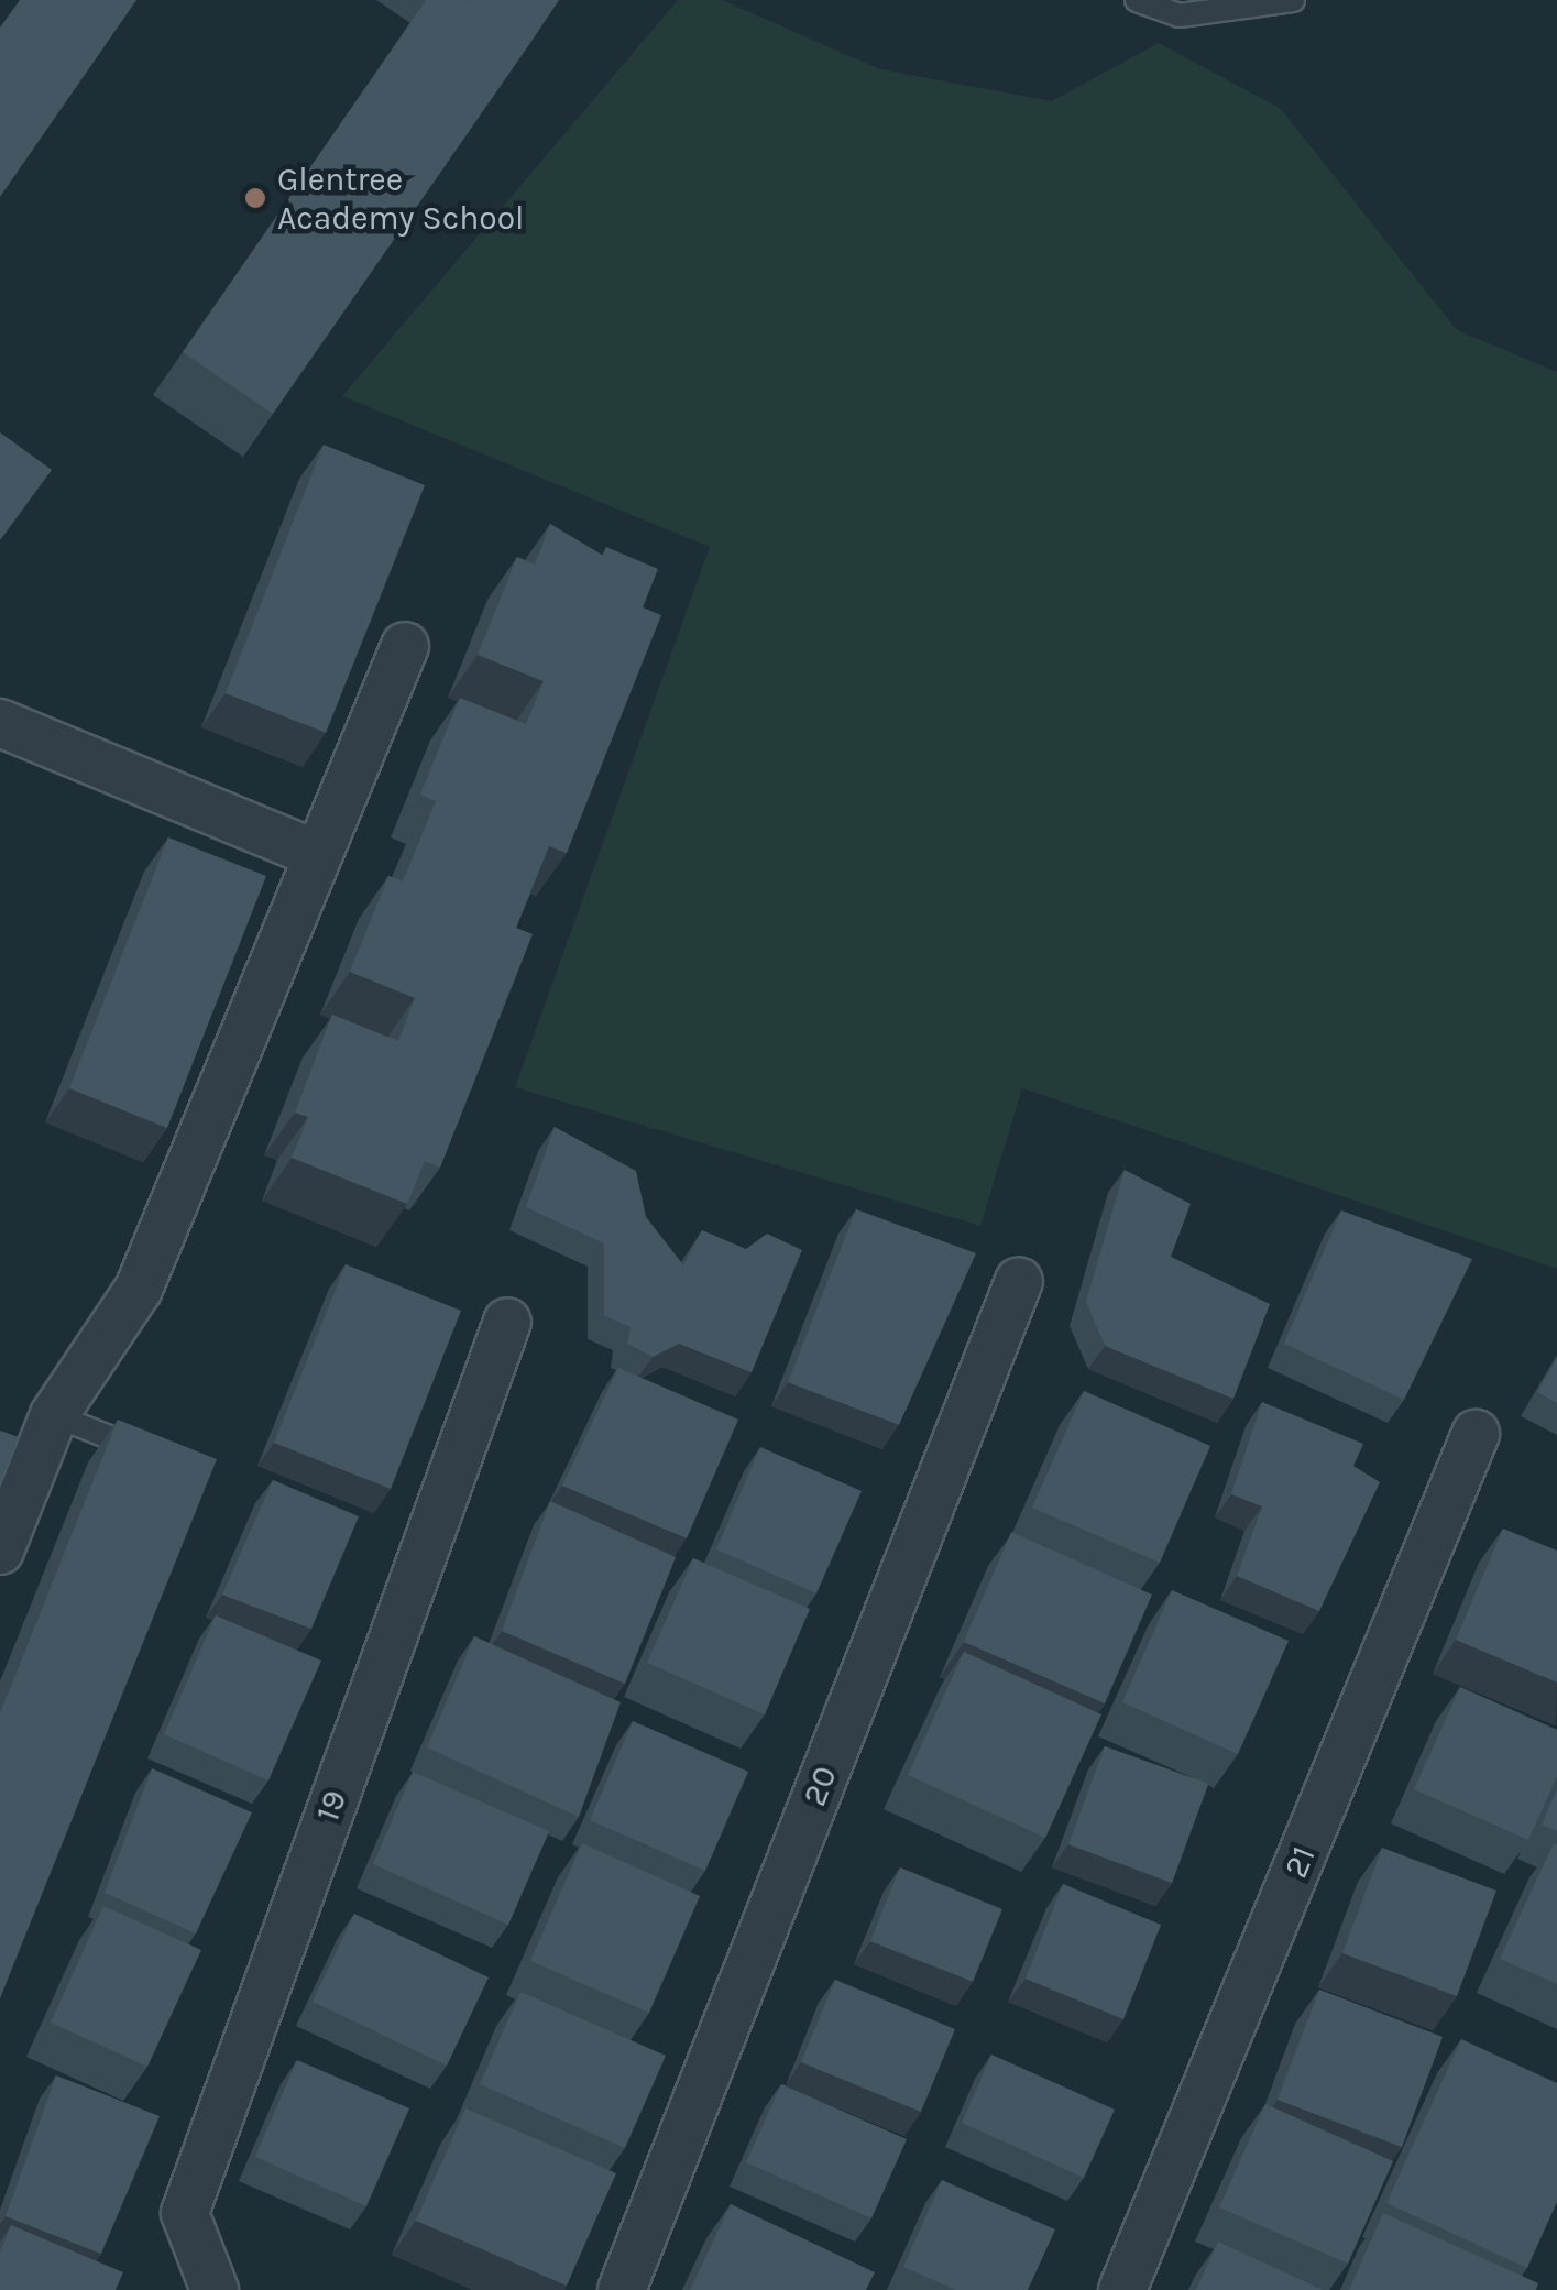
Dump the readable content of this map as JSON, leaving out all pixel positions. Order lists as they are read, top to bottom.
{
  "streets": {
    "street": ["20", "19", "21"]
  },
  "places": ["Glentree Academy School"]
}
